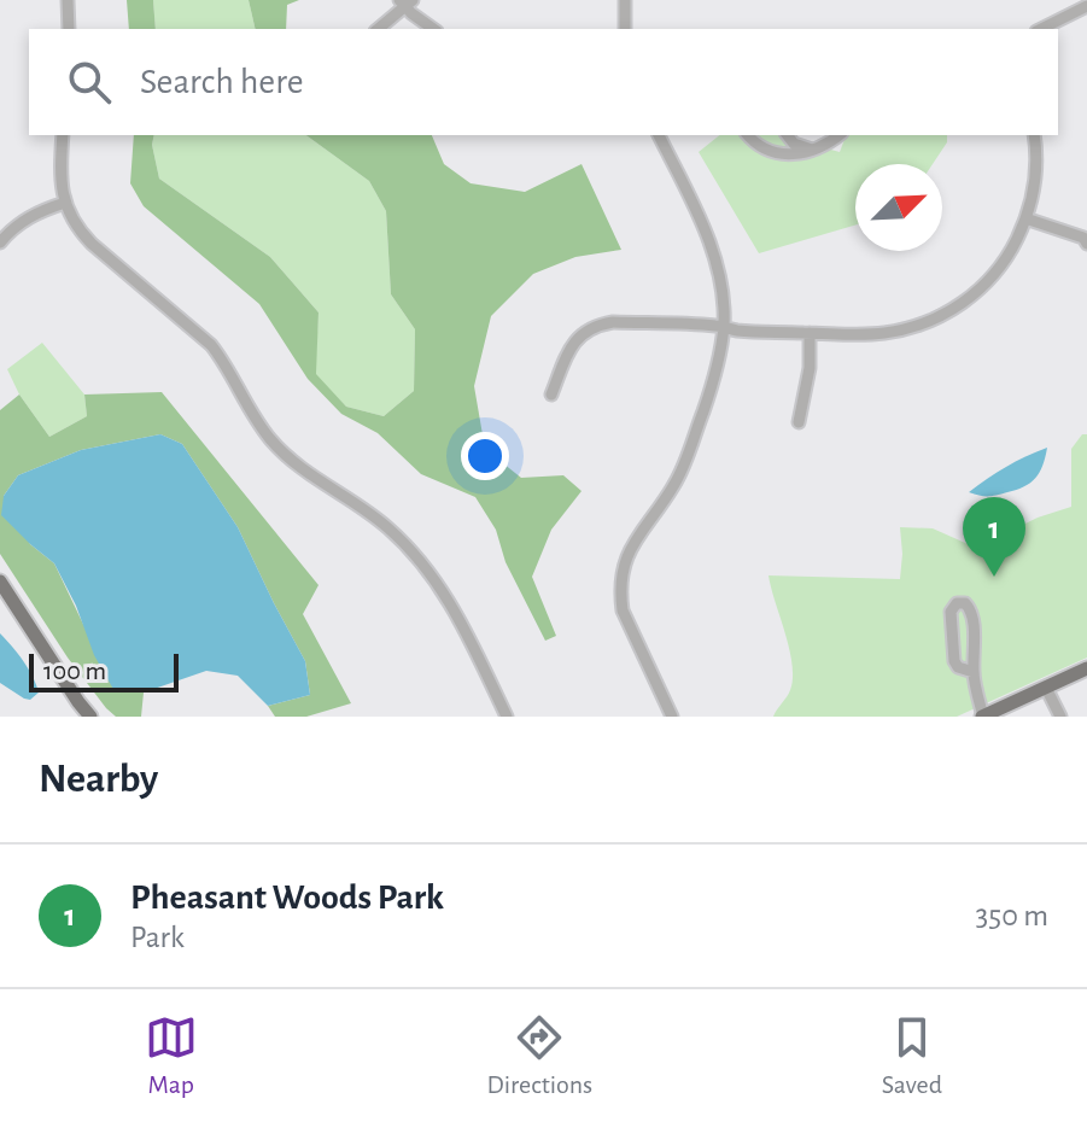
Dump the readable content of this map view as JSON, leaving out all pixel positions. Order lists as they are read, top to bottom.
{
  "scale_bar": "100 m",
  "north": "top right",
  "page": {
    "search": "Search here",
    "pins": "1",
    "scale": "100 m",
    "heading": "Nearby",
    "list": [
      {
        "mark": "1",
        "name": "Pheasant Woods Park",
        "note": "Park",
        "value": "350 m"
      }
    ],
    "nav": ["Map", "Directions", "Saved"]
  }
}
